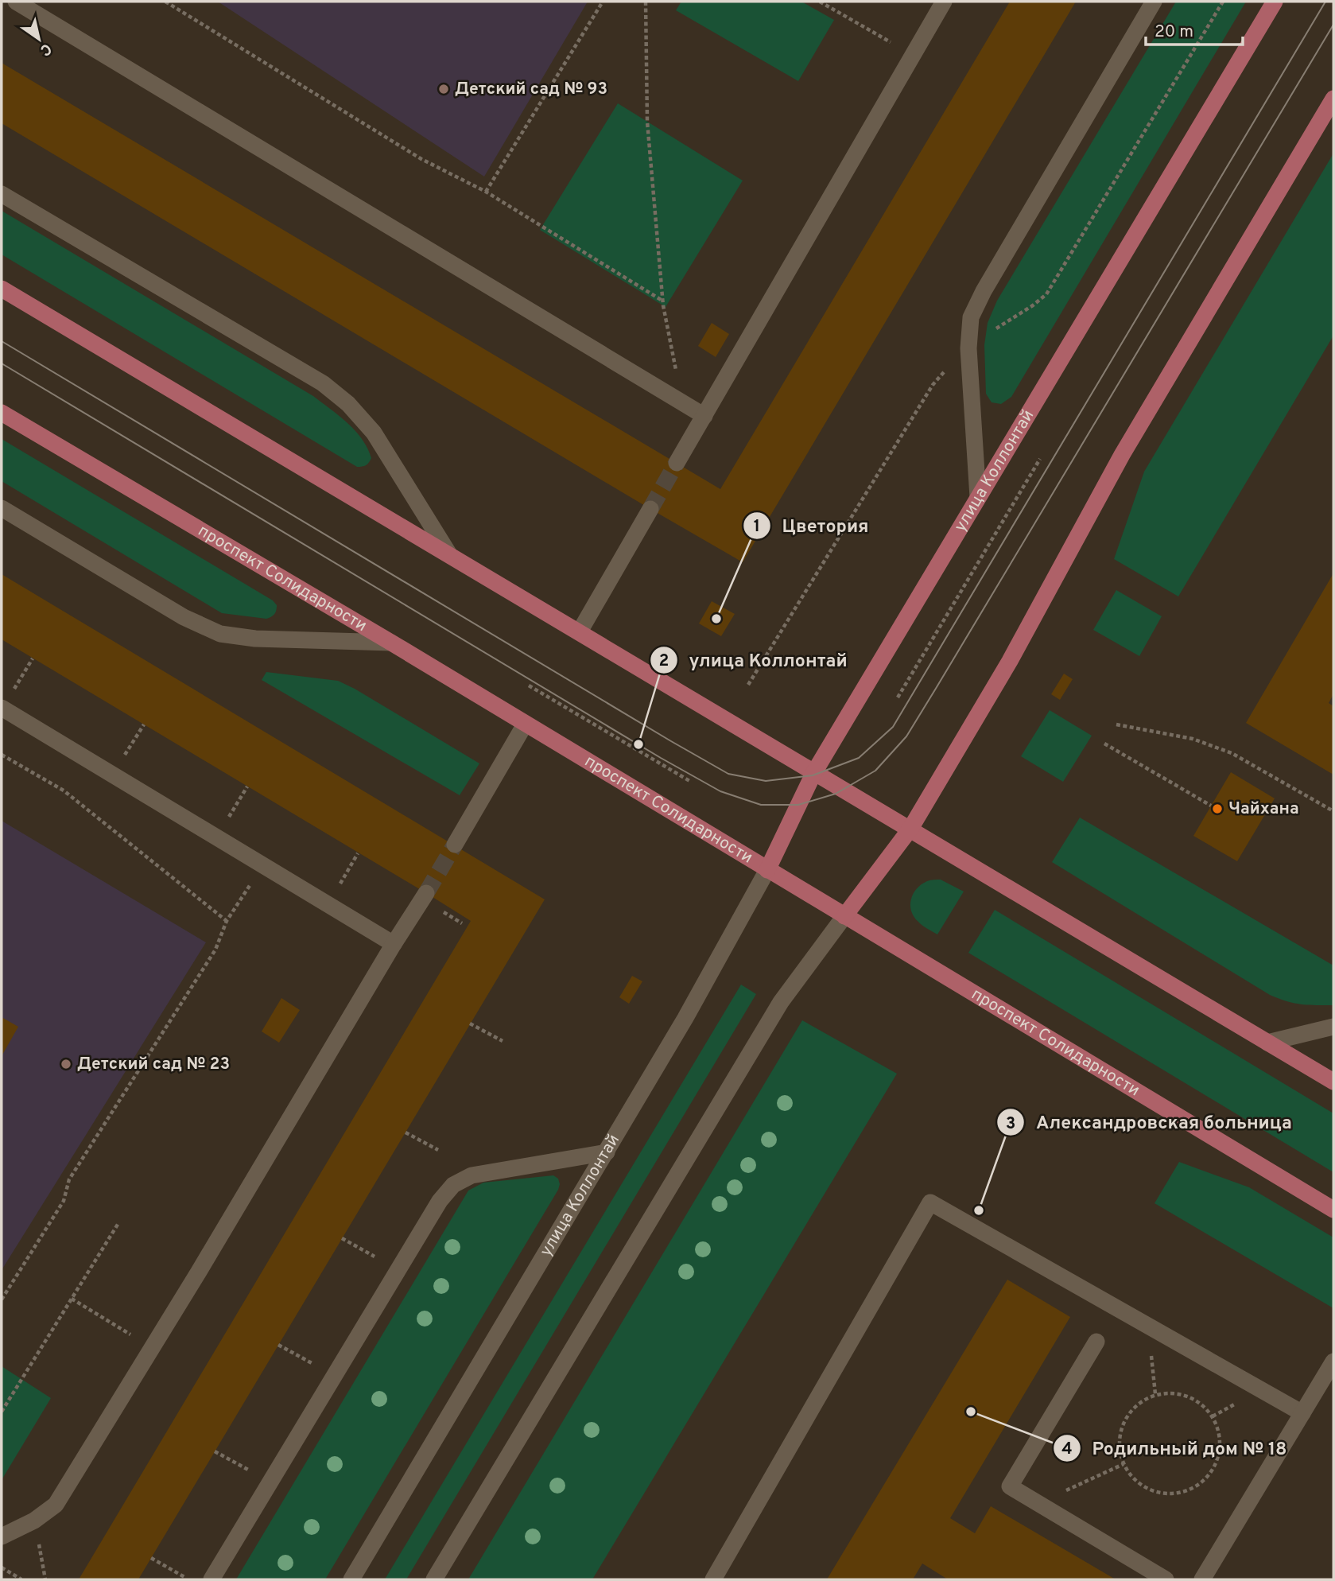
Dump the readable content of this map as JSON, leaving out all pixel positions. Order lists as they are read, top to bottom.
{
  "streets": {
    "main road": ["улица Коллонтай", "проспект Солидарности"]
  },
  "crossings": [
    ["улица Коллонтай", "проспект Солидарности"]
  ],
  "places": [
    "Детский сад № 93",
    "Цветория",
    "улица Коллонтай",
    "Чайхана",
    "Детский сад № 23",
    "Александровская больница",
    "Родильный дом № 18"
  ],
  "scale_bar": "20 m",
  "north": "bottom right"
}
